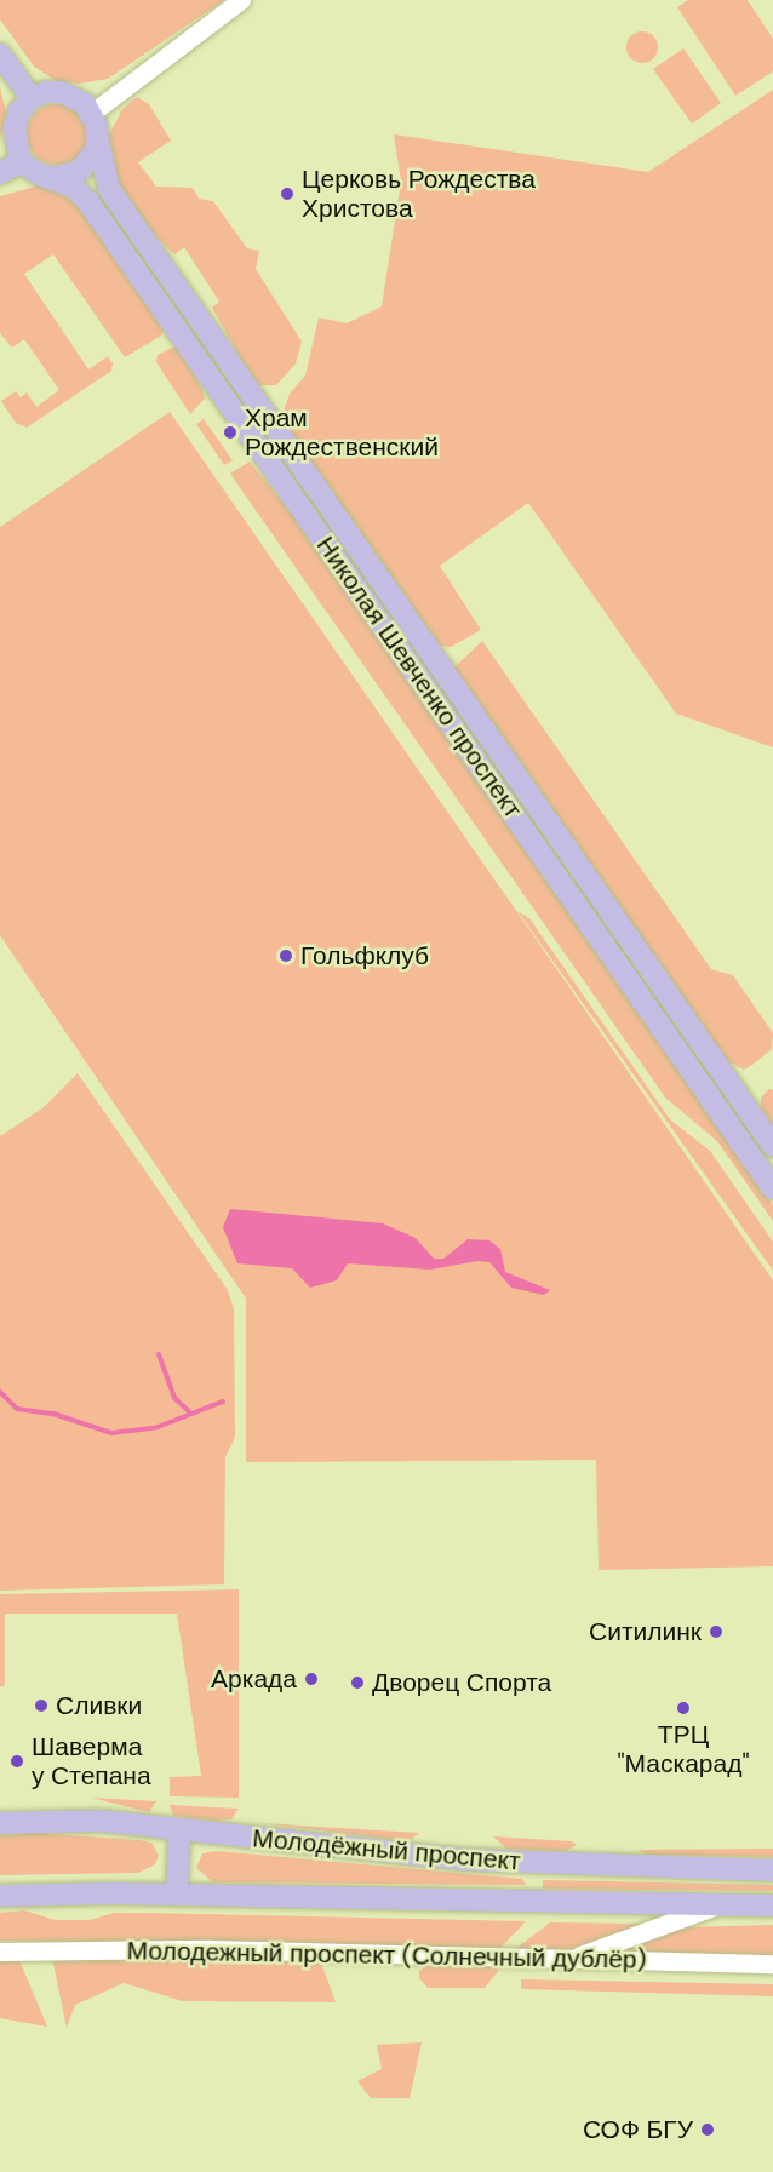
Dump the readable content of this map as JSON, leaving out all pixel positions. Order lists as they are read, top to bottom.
{
  "streets": {
    "main road": ["Николая Шевченко проспект", "Молодёжный проспект"],
    "street": ["Молодежный проспект (Солнечный дублёр)"]
  },
  "places": [
    "Церковь Рождества Христова",
    "Храм Рождественский",
    "Гольфклуб",
    "Ситилинк",
    "Аркада",
    "Дворец Спорта",
    "Сливки",
    "ТРЦ \"Маскарад\"",
    "Шаверма у Степана",
    "СОФ БГУ"
  ]
}
